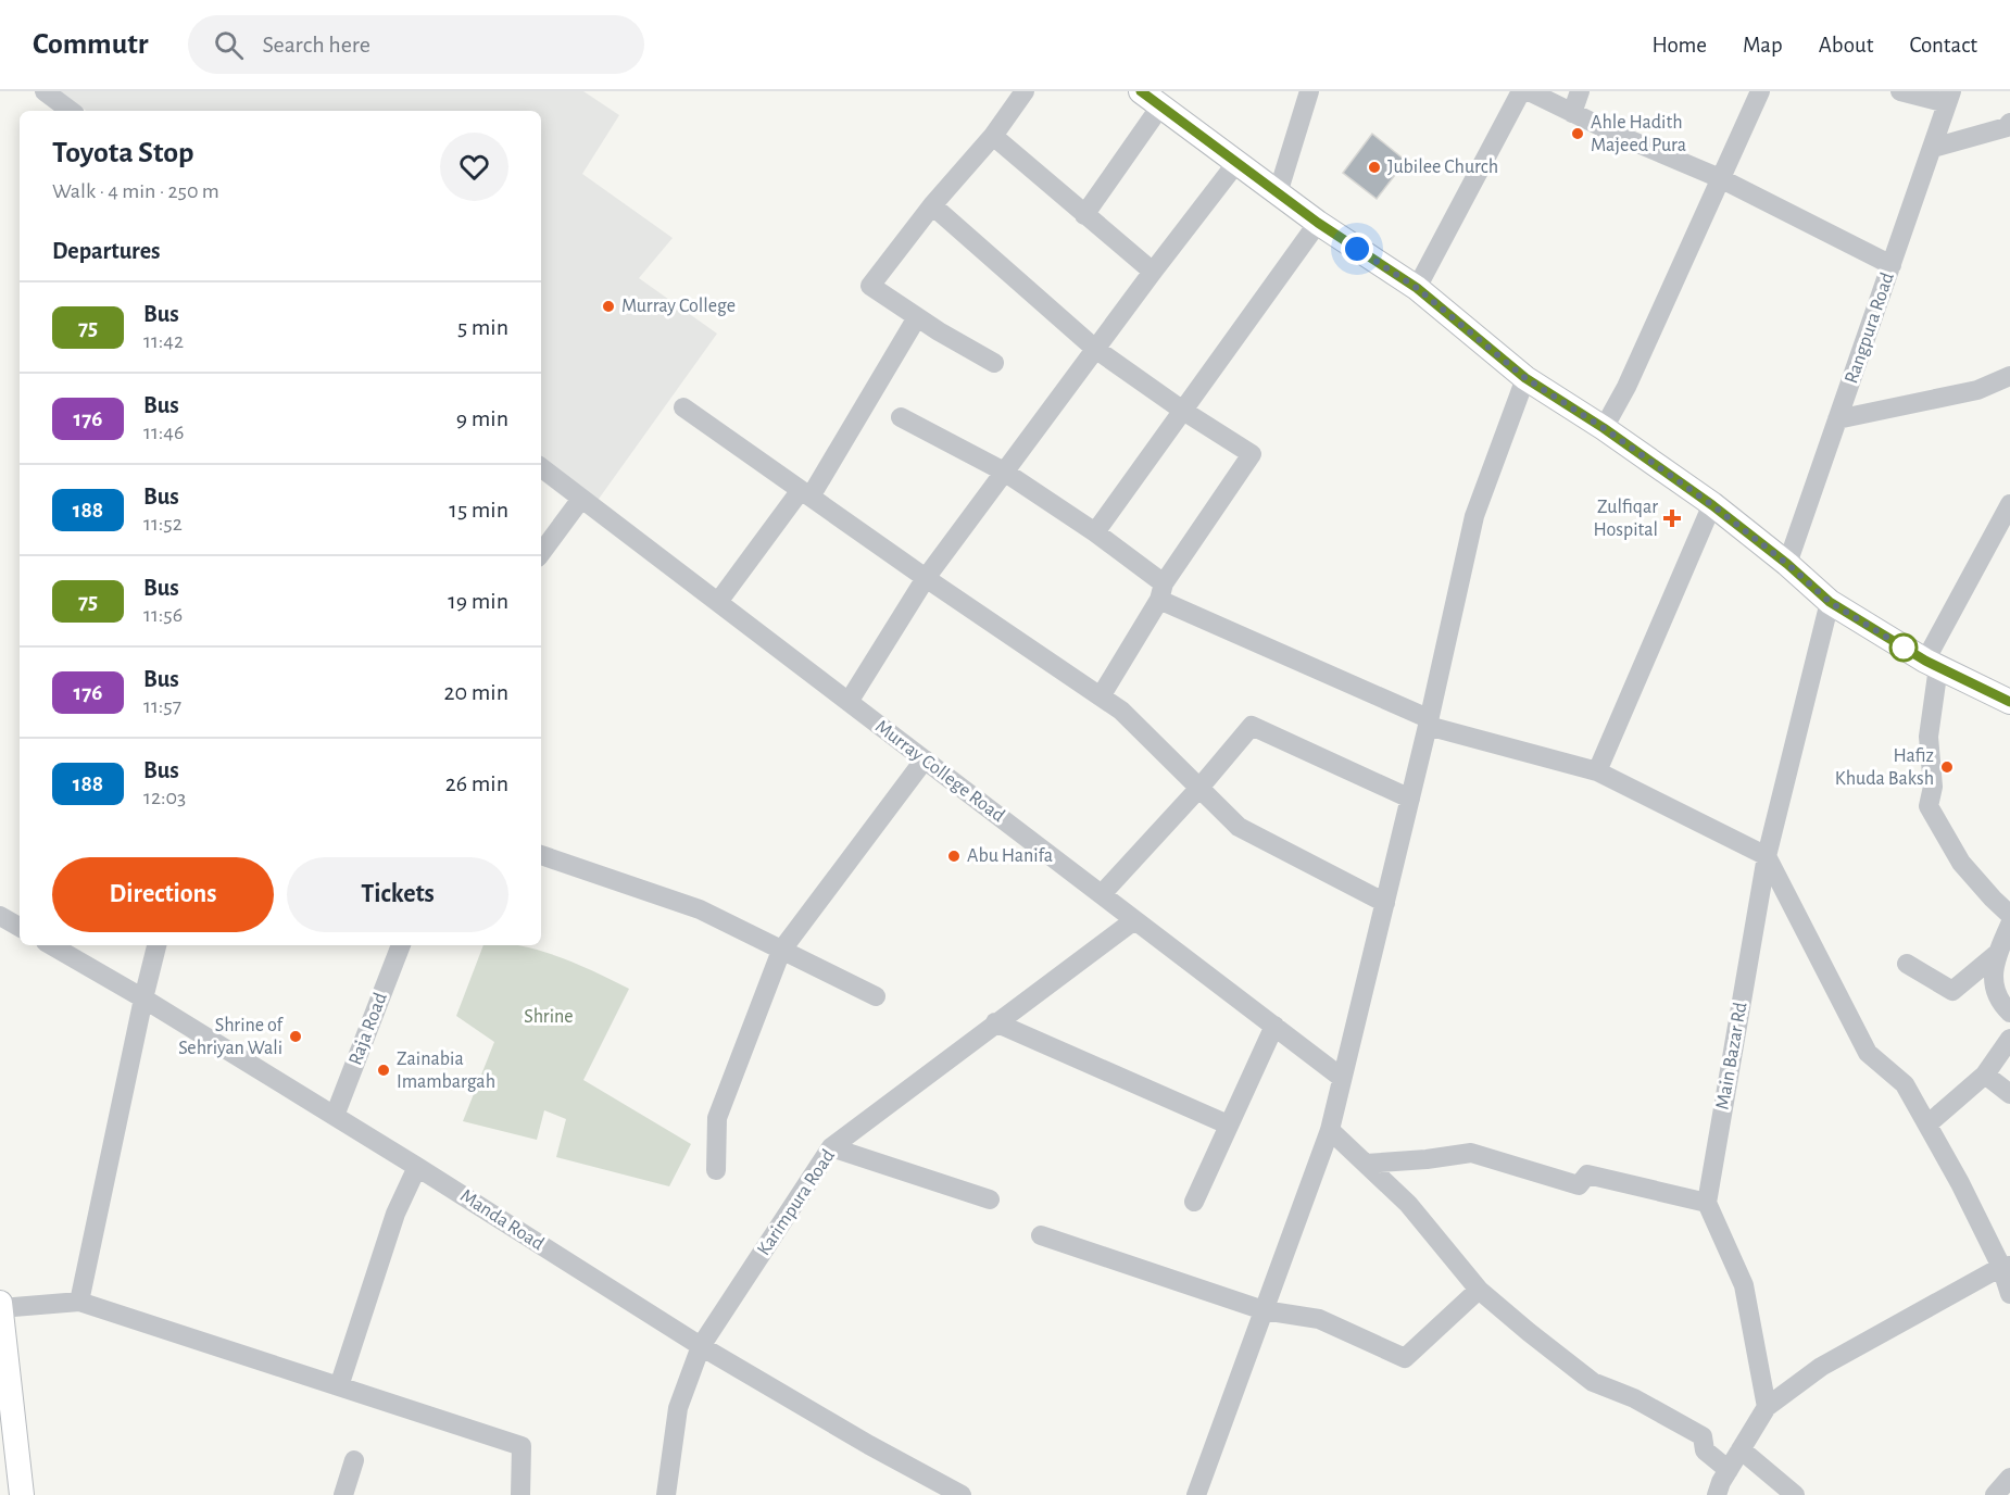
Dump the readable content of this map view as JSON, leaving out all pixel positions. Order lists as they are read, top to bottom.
{
  "streets": {
    "street": [
      "Rangpura Road",
      "Murray College Road",
      "Raja Road",
      "Main Bazar Rd",
      "Karimpura Road",
      "Manda Road"
    ]
  },
  "crossings": [
    ["Murray College Road", "Karimpura Road"],
    ["Raja Road", "Manda Road"],
    ["Karimpura Road", "Manda Road"]
  ],
  "parks": ["Shrine"],
  "places": {
    "other": [
      "Ahle Hadith Majeed Pura",
      "Jubilee Church",
      "Murray College",
      "Hafiz Khuda Baksh",
      "Abu Hanifa",
      "Shrine of Sehriyan Wali",
      "Zainabia Imambargah"
    ],
    "health": ["Zulfiqar Hospital"]
  },
  "lines": ["bus line 75"],
  "page": {
    "header": "Commutr",
    "search": "Search here",
    "nav": [
      "Home",
      "Map",
      "About",
      "Contact"
    ],
    "heading": [
      ["Toyota Stop", "Walk · 4 min · 250 m"],
      "Departures"
    ],
    "list": [
      {
        "mark": "75",
        "name": "Bus",
        "note": "11:42",
        "value": "5 min"
      },
      {
        "mark": "176",
        "name": "Bus",
        "note": "11:46",
        "value": "9 min"
      },
      {
        "mark": "188",
        "name": "Bus",
        "note": "11:52",
        "value": "15 min"
      },
      {
        "mark": "75",
        "name": "Bus",
        "note": "11:56",
        "value": "19 min"
      },
      {
        "mark": "176",
        "name": "Bus",
        "note": "11:57",
        "value": "20 min"
      },
      {
        "mark": "188",
        "name": "Bus",
        "note": "12:03",
        "value": "26 min"
      }
    ],
    "buttons": ["Directions", "Tickets"]
  }
}
